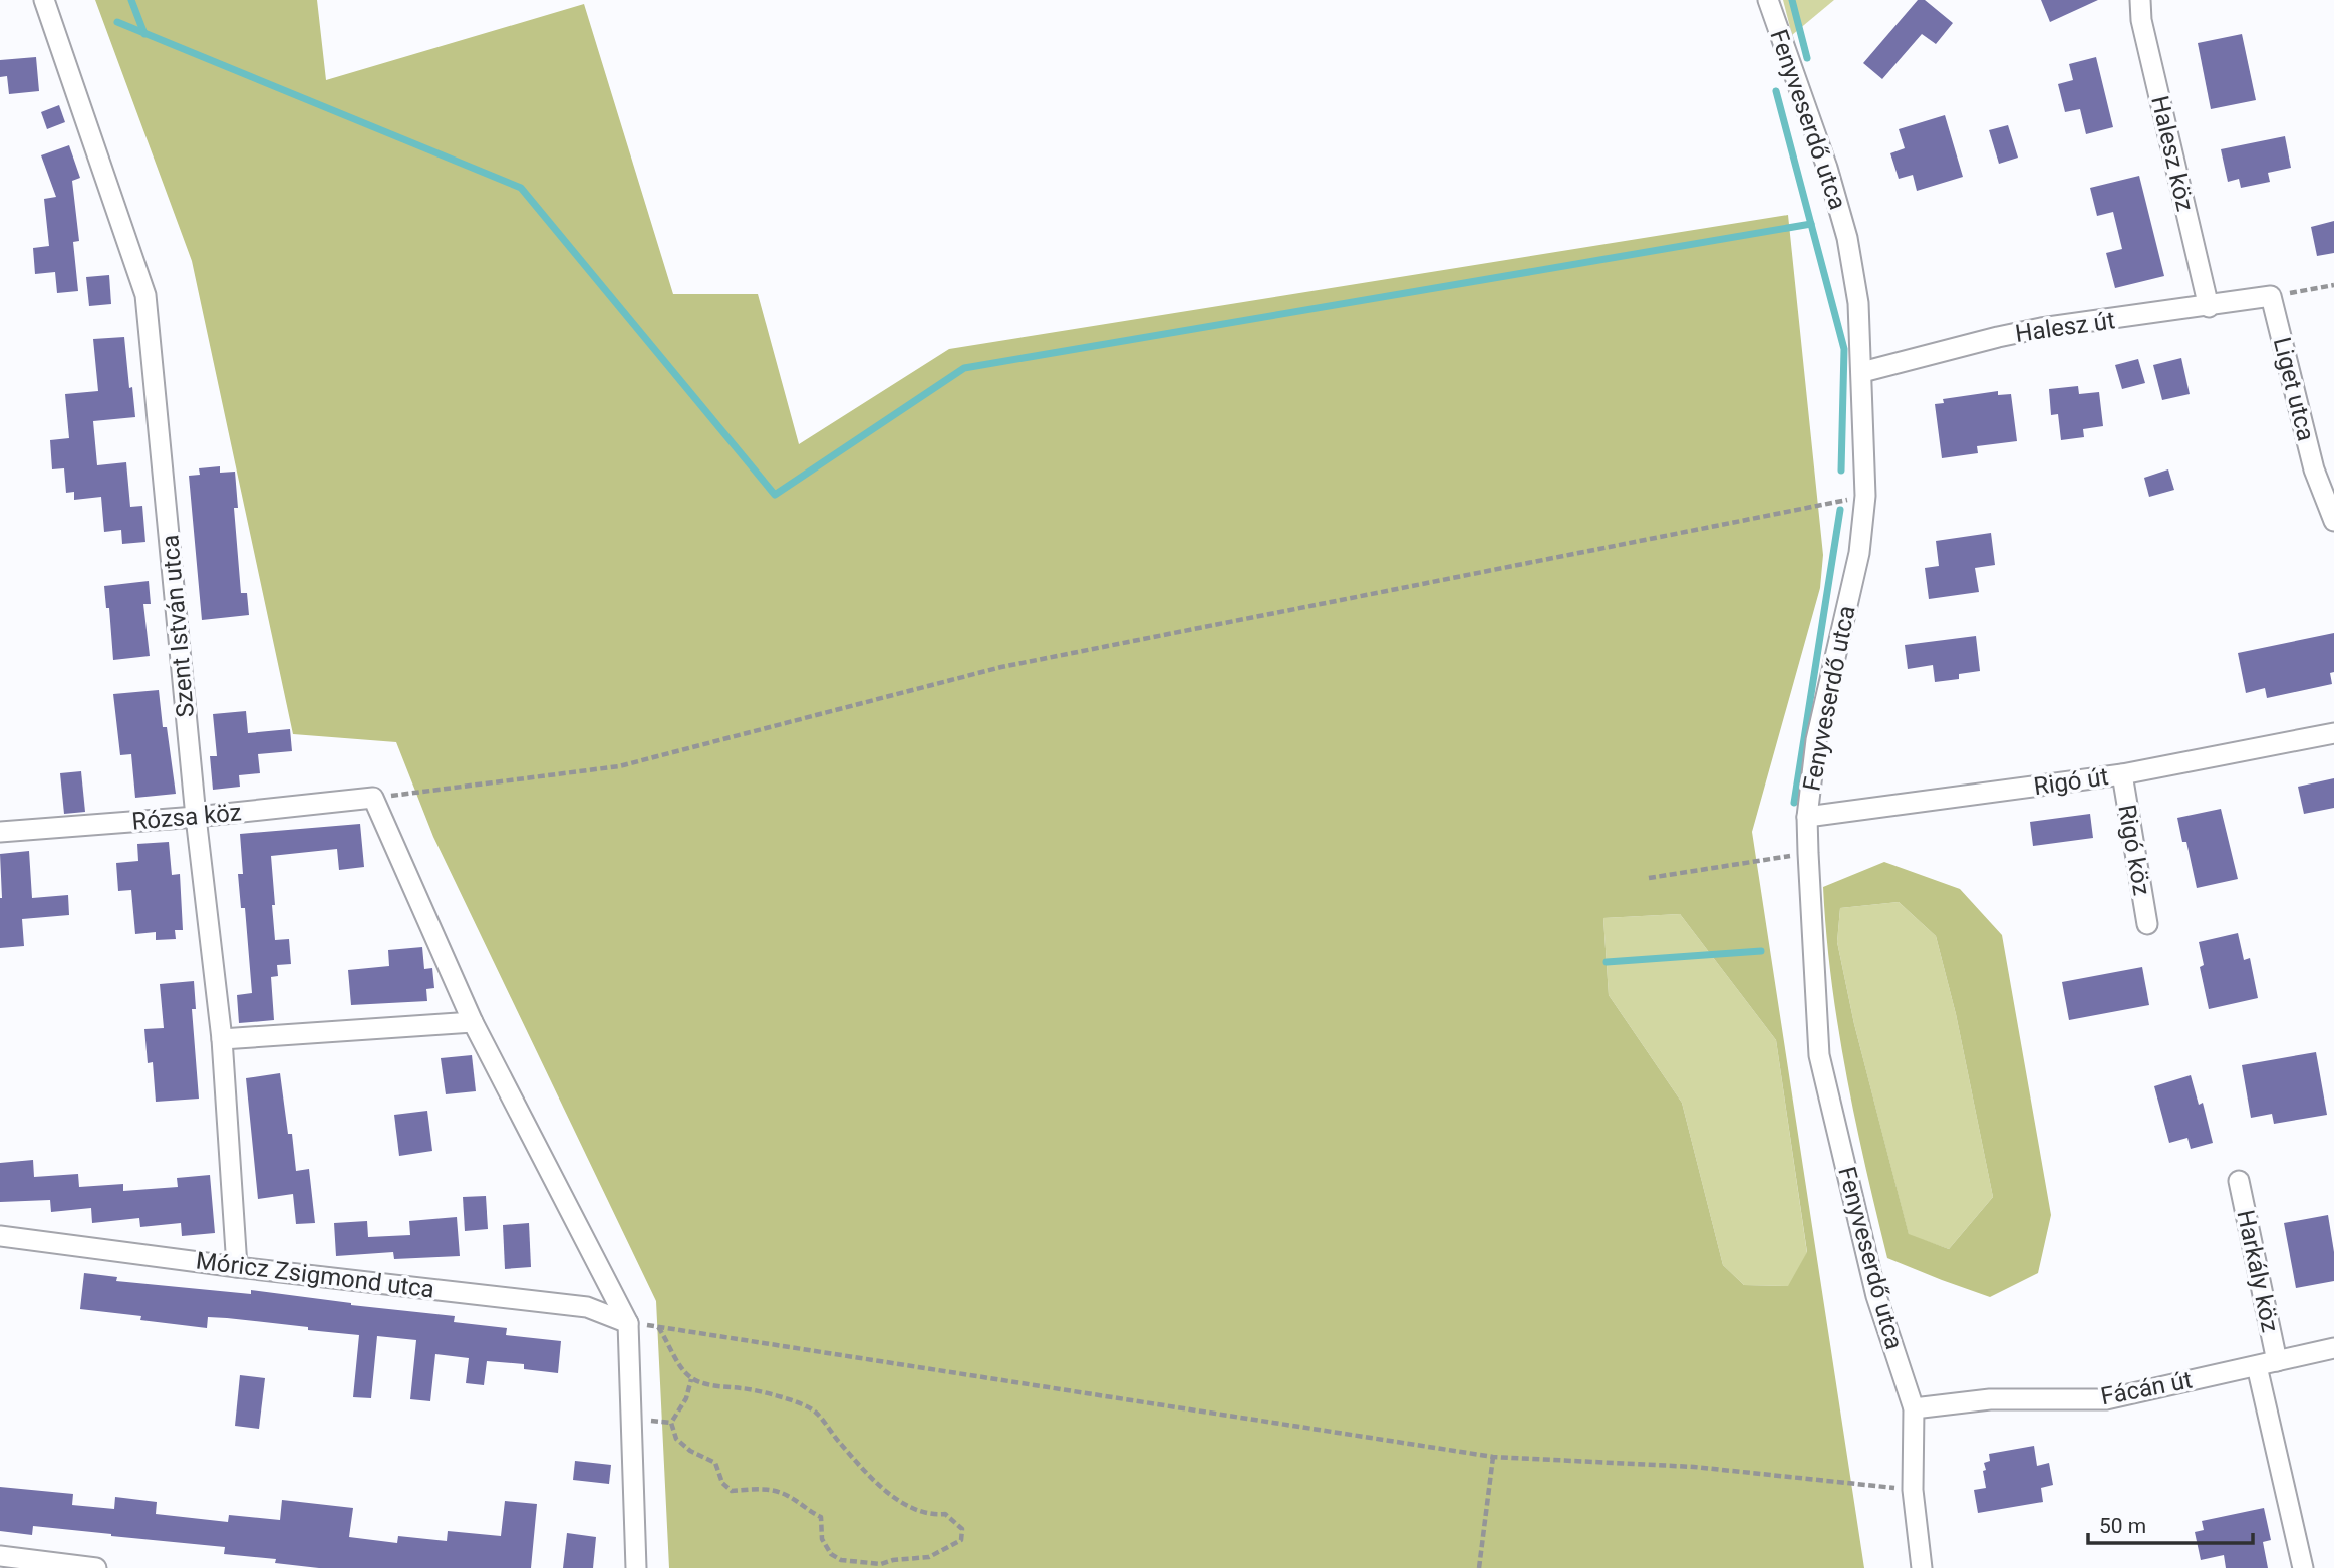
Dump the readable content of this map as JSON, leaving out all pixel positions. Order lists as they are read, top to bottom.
{
  "streets": {
    "street": [
      "Fenyveserdő utca",
      "Halesz köz",
      "Halesz út",
      "Liget utca",
      "Szent István utca",
      "Rigó út",
      "Rózsa köz",
      "Rigó köz",
      "Harkály köz",
      "Móricz Zsigmond utca",
      "Fácán út"
    ]
  },
  "crossings": [
    ["Fenyveserdő utca", "Halesz út"],
    ["Fenyveserdő utca", "Rigó út"],
    ["Fenyveserdő utca", "Fácán út"],
    ["Halesz köz", "Halesz út"],
    ["Halesz út", "Liget utca"],
    ["Szent István utca", "Rózsa köz"],
    ["Szent István utca", "Móricz Zsigmond utca"],
    ["Rigó út", "Rigó köz"],
    ["Harkály köz", "Fácán út"]
  ],
  "scale_bar": "50 m"
}
